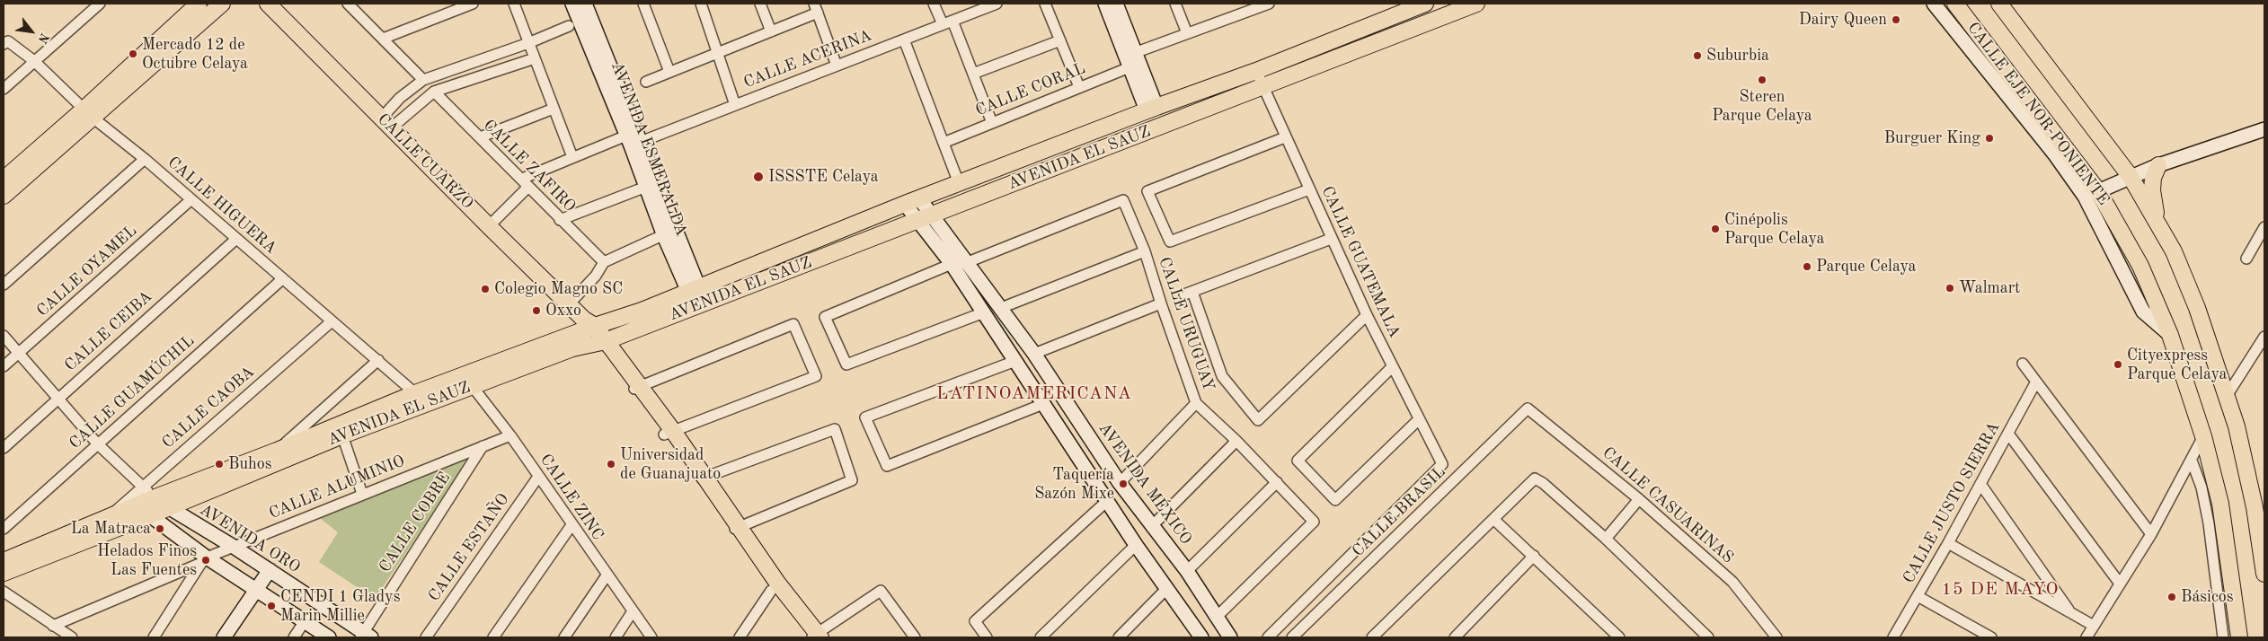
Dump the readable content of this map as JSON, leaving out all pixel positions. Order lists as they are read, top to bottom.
{
  "streets": {
    "main road": ["CALLE EJE NOR-PONIENTE", "AVENIDA EL SAUZ", "CALLE CUARZO"],
    "street": [
      "CALLE ACERINA",
      "CALLE CORAL",
      "AVENIDA ESMERALDA",
      "CALLE ZAFIRO",
      "CALLE HIGUERA",
      "CALLE GUATEMALA",
      "CALLE OYAMEL",
      "CALLE URUGUAY",
      "CALLE CEIBA",
      "CALLE GUAMÚCHIL",
      "CALLE CAOBA",
      "AVENIDA MÉXICO",
      "CALLE ALUMINIO",
      "CALLE ZINC",
      "CALLE JUSTO SIERRA",
      "CALLE CASUARINAS",
      "CALLE BRASIL",
      "CALLE COBRE",
      "AVENIDA ORO",
      "CALLE ESTAÑO"
    ]
  },
  "crossings": [
    ["CALLE ACERINA", "AVENIDA ESMERALDA"],
    ["CALLE ACERINA", "CALLE CUARZO"],
    ["CALLE ACERINA", "CALLE ZAFIRO"],
    ["AVENIDA ESMERALDA", "AVENIDA EL SAUZ"],
    ["AVENIDA EL SAUZ", "CALLE CUARZO"],
    ["AVENIDA EL SAUZ", "CALLE HIGUERA"],
    ["AVENIDA EL SAUZ", "CALLE GUATEMALA"],
    ["AVENIDA EL SAUZ", "CALLE CAOBA"],
    ["AVENIDA EL SAUZ", "AVENIDA MÉXICO"],
    ["AVENIDA EL SAUZ", "CALLE ZINC"],
    ["AVENIDA EL SAUZ", "AVENIDA ORO"],
    ["CALLE HIGUERA", "CALLE OYAMEL"],
    ["CALLE HIGUERA", "CALLE CEIBA"],
    ["CALLE HIGUERA", "CALLE GUAMÚCHIL"],
    ["CALLE HIGUERA", "CALLE CAOBA"],
    ["CALLE GUATEMALA", "CALLE URUGUAY"],
    ["CALLE URUGUAY", "AVENIDA MÉXICO"],
    ["CALLE ALUMINIO", "CALLE ZINC"],
    ["CALLE ALUMINIO", "CALLE COBRE"],
    ["CALLE ALUMINIO", "AVENIDA ORO"],
    ["CALLE ZINC", "CALLE ESTAÑO"],
    ["CALLE CASUARINAS", "CALLE BRASIL"],
    ["CALLE COBRE", "AVENIDA ORO"]
  ],
  "districts": ["LATINOAMERICANA", "15 DE MAYO"],
  "places": [
    "Dairy Queen",
    "Mercado 12 de Octubre Celaya",
    "Suburbia",
    "Steren Parque Celaya",
    "Burguer King",
    "ISSSTE Celaya",
    "Cinépolis Parque Celaya",
    "Parque Celaya",
    "Walmart",
    "Colegio Magno SC",
    "Oxxo",
    "Cityexpress Parque Celaya",
    "Buhos",
    "Universidad de Guanajuato",
    "Taquería Sazón Mixe",
    "La Matraca",
    "Helados Finos Las Fuentes",
    "Básicos",
    "CENDI 1 Gladys Marin Millie"
  ],
  "north": "bottom right"
}
